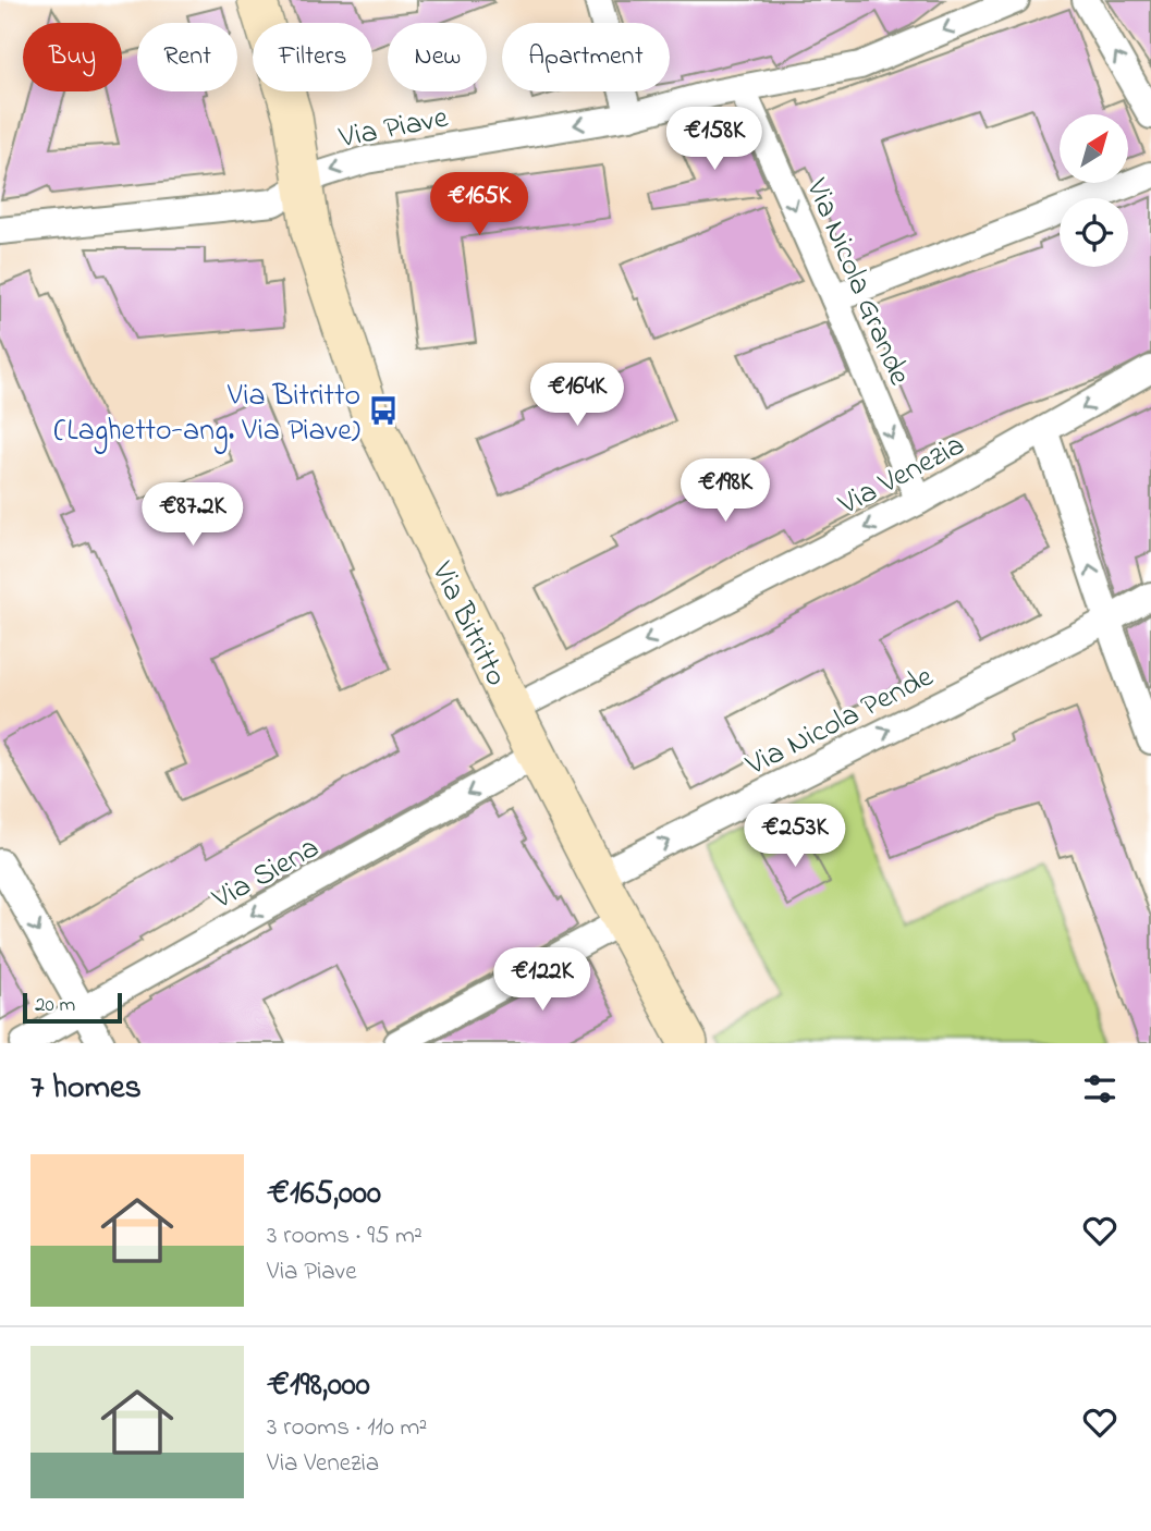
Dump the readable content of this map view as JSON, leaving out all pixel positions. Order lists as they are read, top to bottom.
{
  "streets": {
    "street": [
      "Via Piave",
      "Via Nicola Grande",
      "Via Venezia",
      "Via Bitritto",
      "Via Nicola Pende",
      "Via Siena"
    ]
  },
  "crossings": [
    ["Via Piave", "Via Nicola Grande"],
    ["Via Piave", "Via Bitritto"],
    ["Via Nicola Grande", "Via Venezia"],
    ["Via Venezia", "Via Bitritto"],
    ["Via Bitritto", "Via Nicola Pende"],
    ["Via Bitritto", "Via Siena"]
  ],
  "one_way": ["Via Nicola Grande", "Via Venezia", "Via Nicola Pende"],
  "places": {
    "bus stop": ["Via Bitritto (Laghetto-ang. Via Piave)"]
  },
  "scale_bar": "20 m",
  "north": "top right",
  "page": {
    "chip": [
      "Buy",
      "Rent",
      "Filters",
      "New",
      "Apartment"
    ],
    "price": [
      "€158K",
      "€165K",
      "€164K",
      "€198K",
      "€87.2K",
      "€253K",
      "€122K"
    ],
    "scale": "20 m",
    "heading": "7 homes",
    "list": [
      {
        "name": "€165,000",
        "note": "3 rooms · 95 m² · Via Piave"
      },
      {
        "name": "€198,000",
        "note": "3 rooms · 110 m² · Via Venezia"
      }
    ]
  }
}
